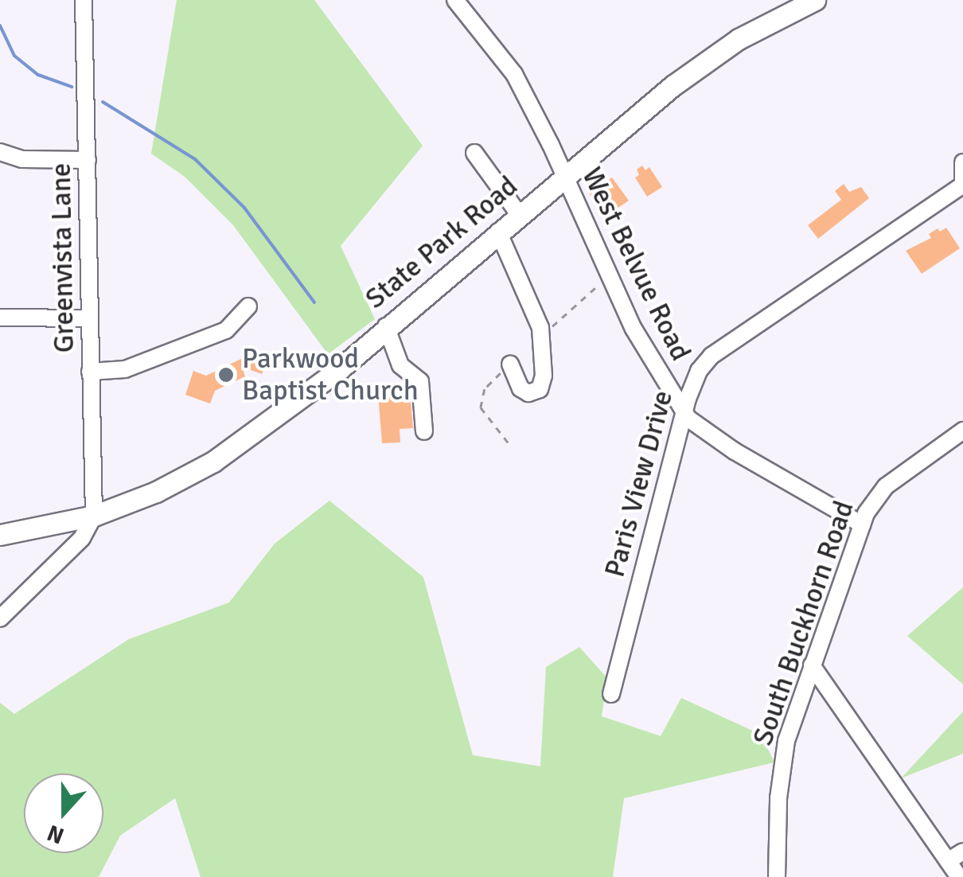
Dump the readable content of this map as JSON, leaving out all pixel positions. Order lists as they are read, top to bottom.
{
  "streets": {
    "main road": ["State Park Road"],
    "street": [
      "Greenvista Lane",
      "West Belvue Road",
      "Paris View Drive",
      "South Buckhorn Road"
    ]
  },
  "crossings": [
    ["State Park Road", "Greenvista Lane"],
    ["State Park Road", "West Belvue Road"],
    ["West Belvue Road", "Paris View Drive"],
    ["West Belvue Road", "South Buckhorn Road"]
  ],
  "places": ["Parkwood Baptist Church"],
  "north": "bottom"
}
